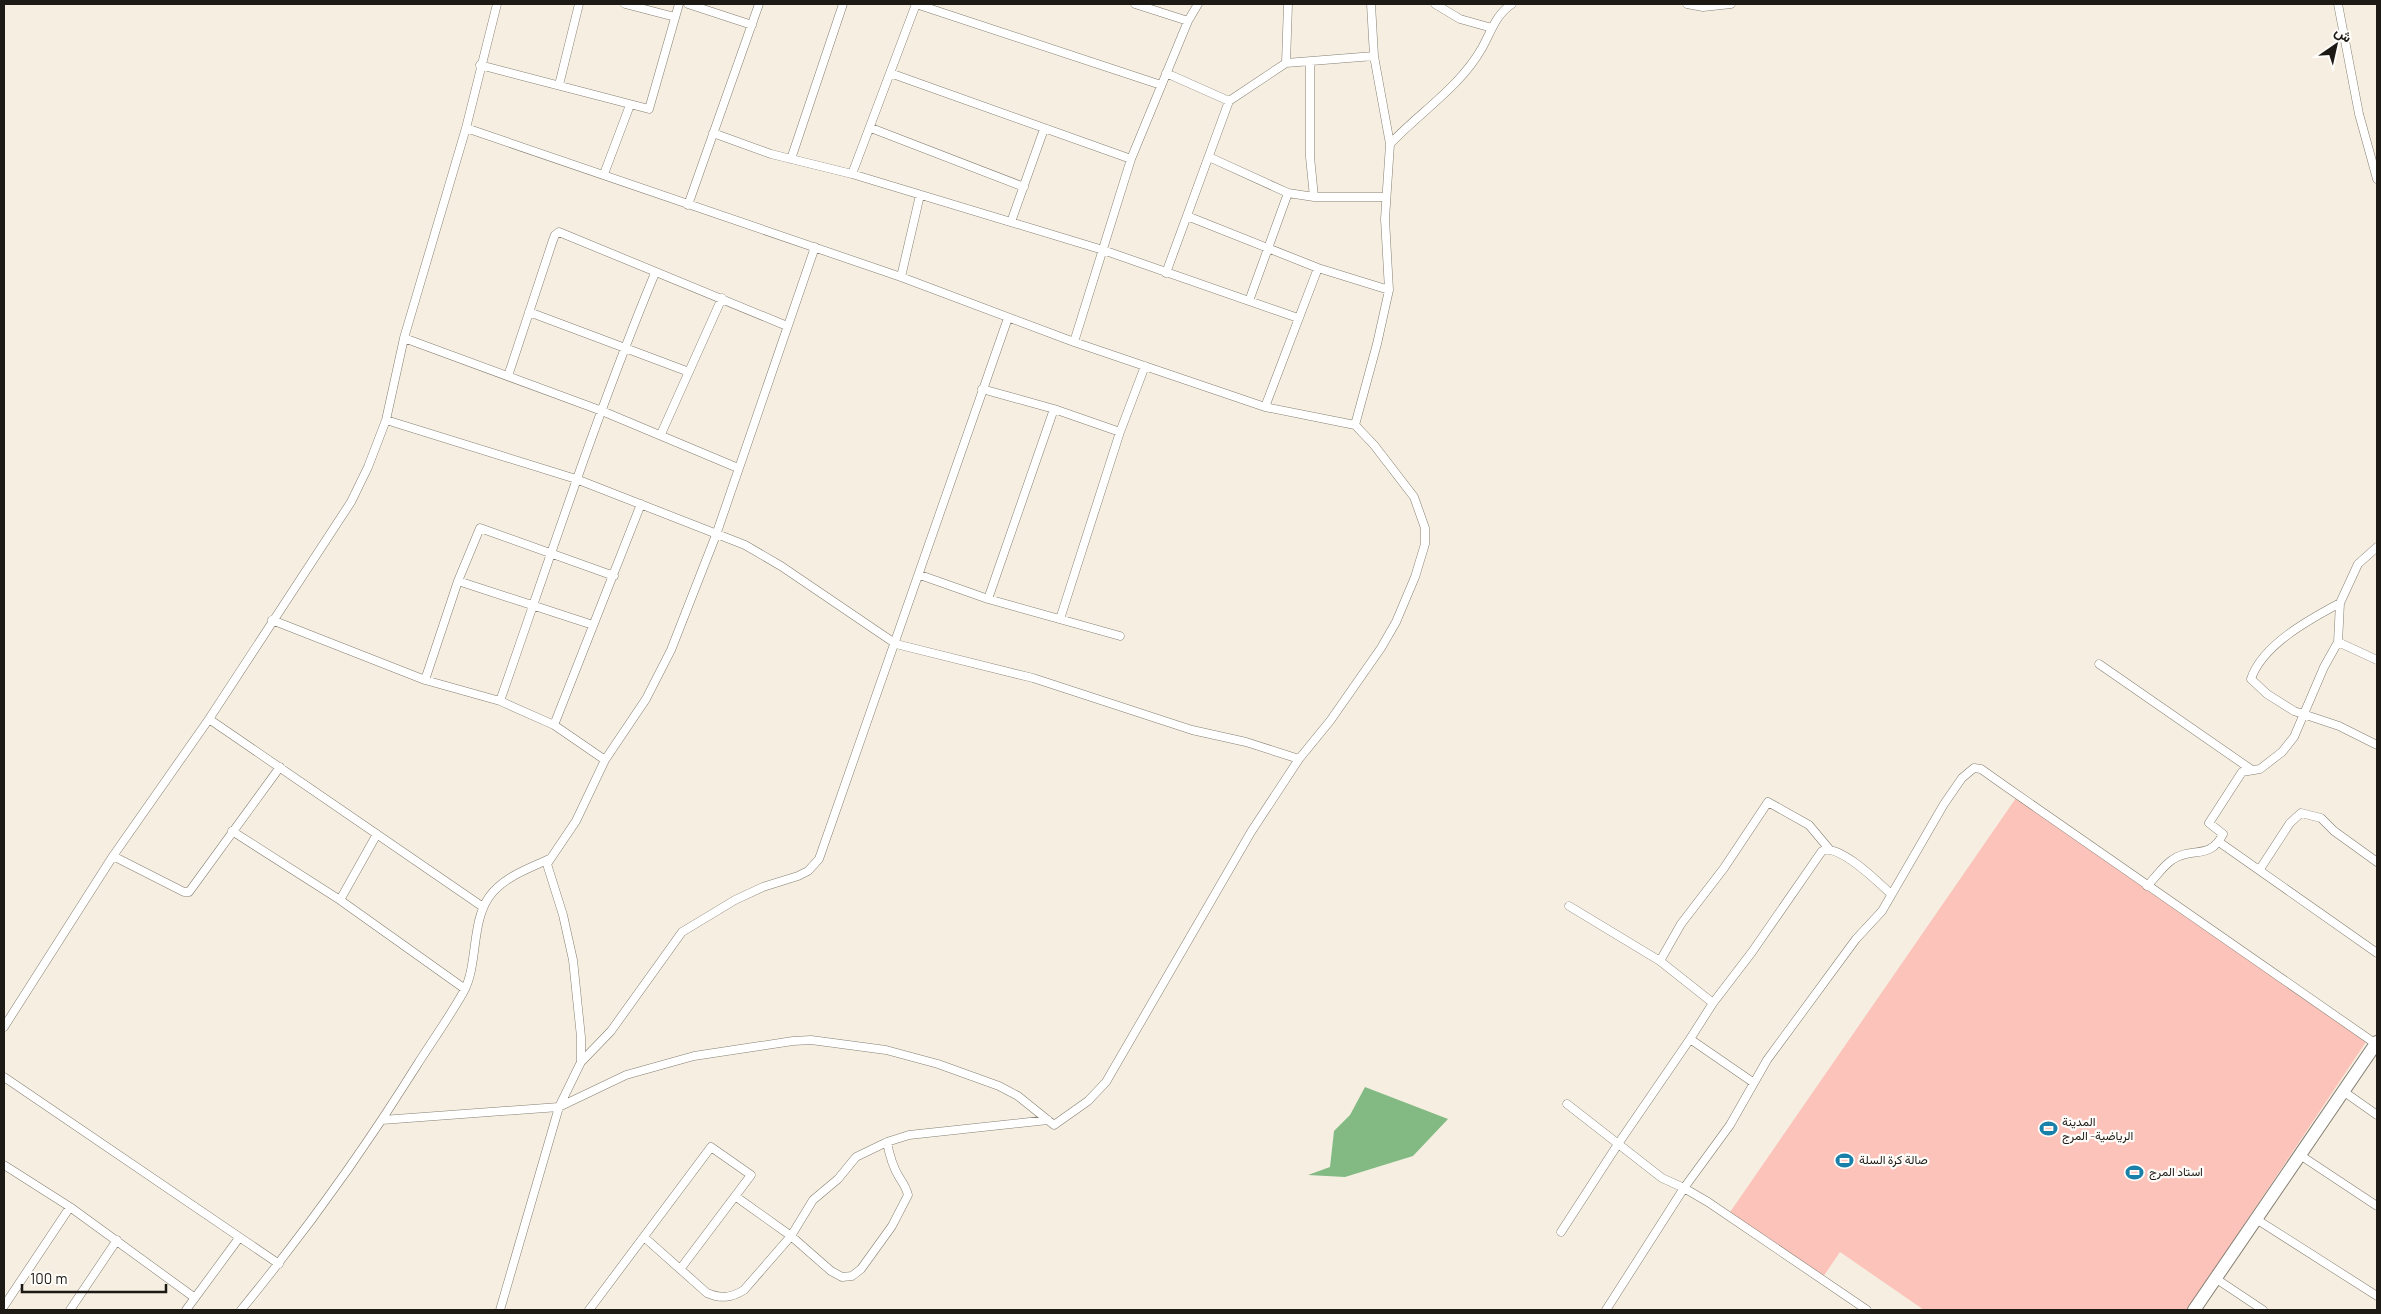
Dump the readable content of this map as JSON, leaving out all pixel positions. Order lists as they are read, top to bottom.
{
  "places": {
    "sports": ["المدينة الرياضية- المرج", "صالة كرة السلة", "استاد المرج"]
  },
  "scale_bar": "100 m",
  "north": "top right"
}
